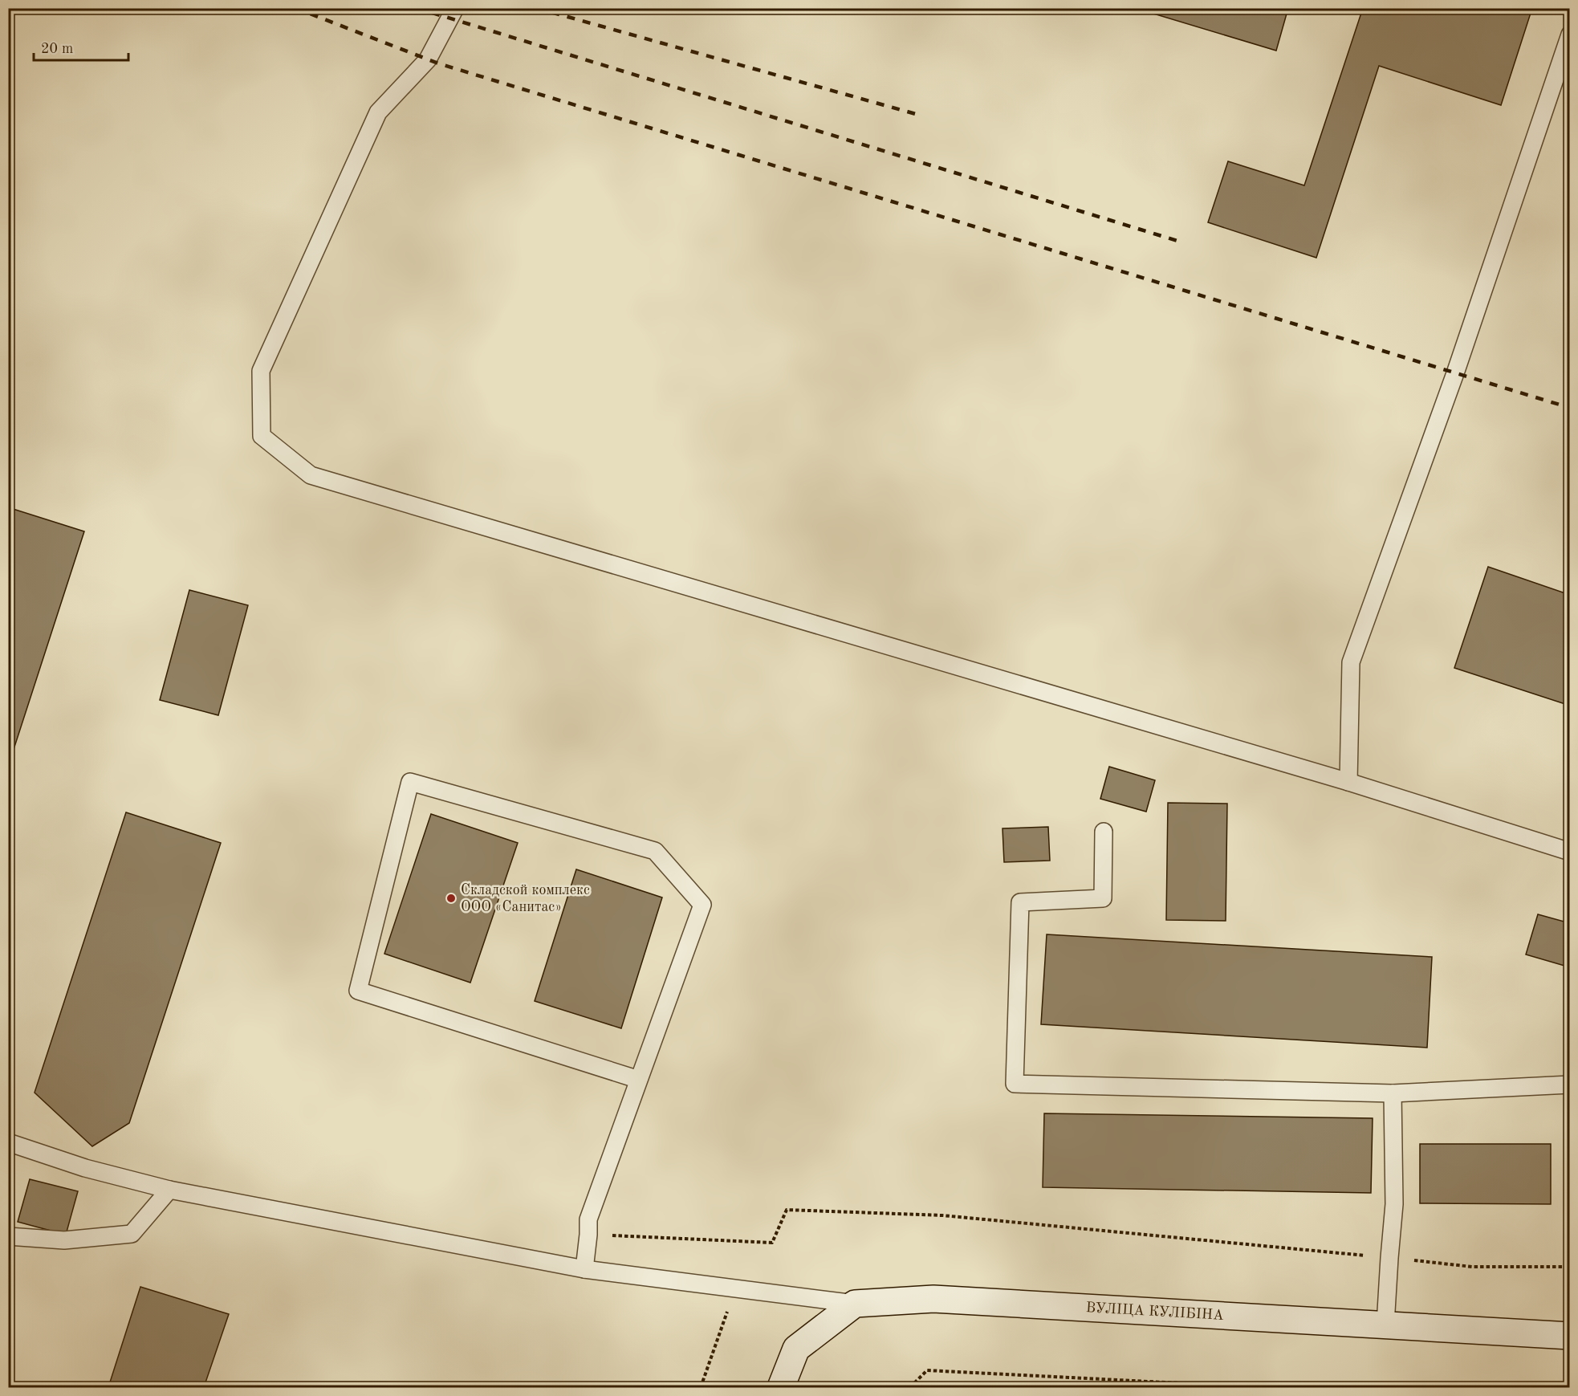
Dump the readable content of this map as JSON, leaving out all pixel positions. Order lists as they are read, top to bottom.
{
  "streets": {
    "main road": ["ВУЛІЦА КУЛІБІНА"]
  },
  "places": ["Складской комплекс ООО «Санитас»"],
  "scale_bar": "20 m"
}
